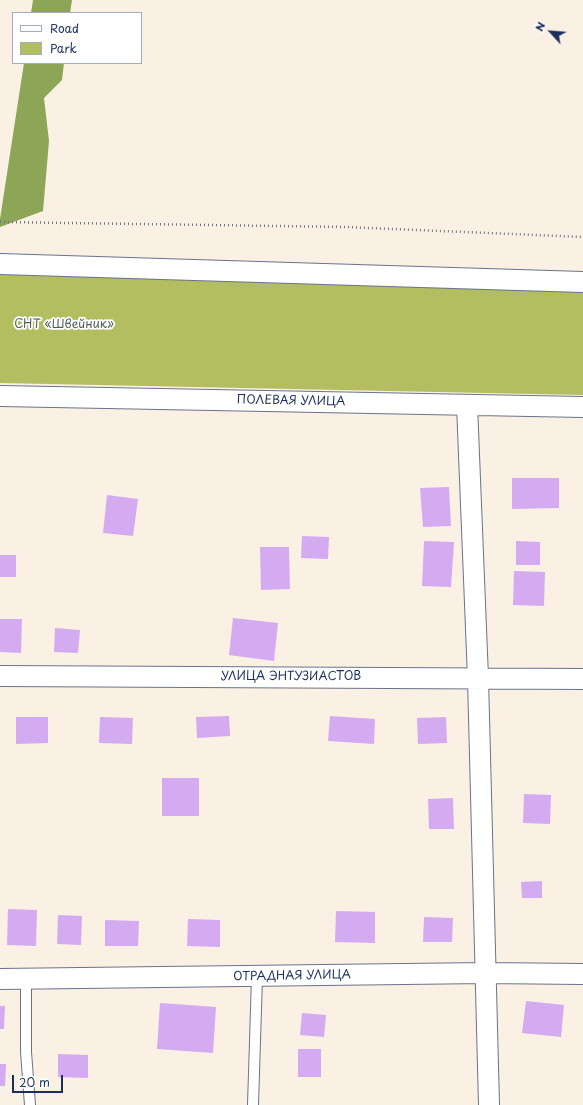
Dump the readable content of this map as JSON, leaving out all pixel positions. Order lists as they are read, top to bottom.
{
  "streets": {
    "street": ["ПОЛЕВАЯ УЛИЦА", "УЛИЦА ЭНТУЗИАСТОВ", "ОТРАДНАЯ УЛИЦА"]
  },
  "parks": ["СНТ «Швейник»"],
  "legend": ["Road", "Park"],
  "scale_bar": "20 m",
  "north": "top left"
}
